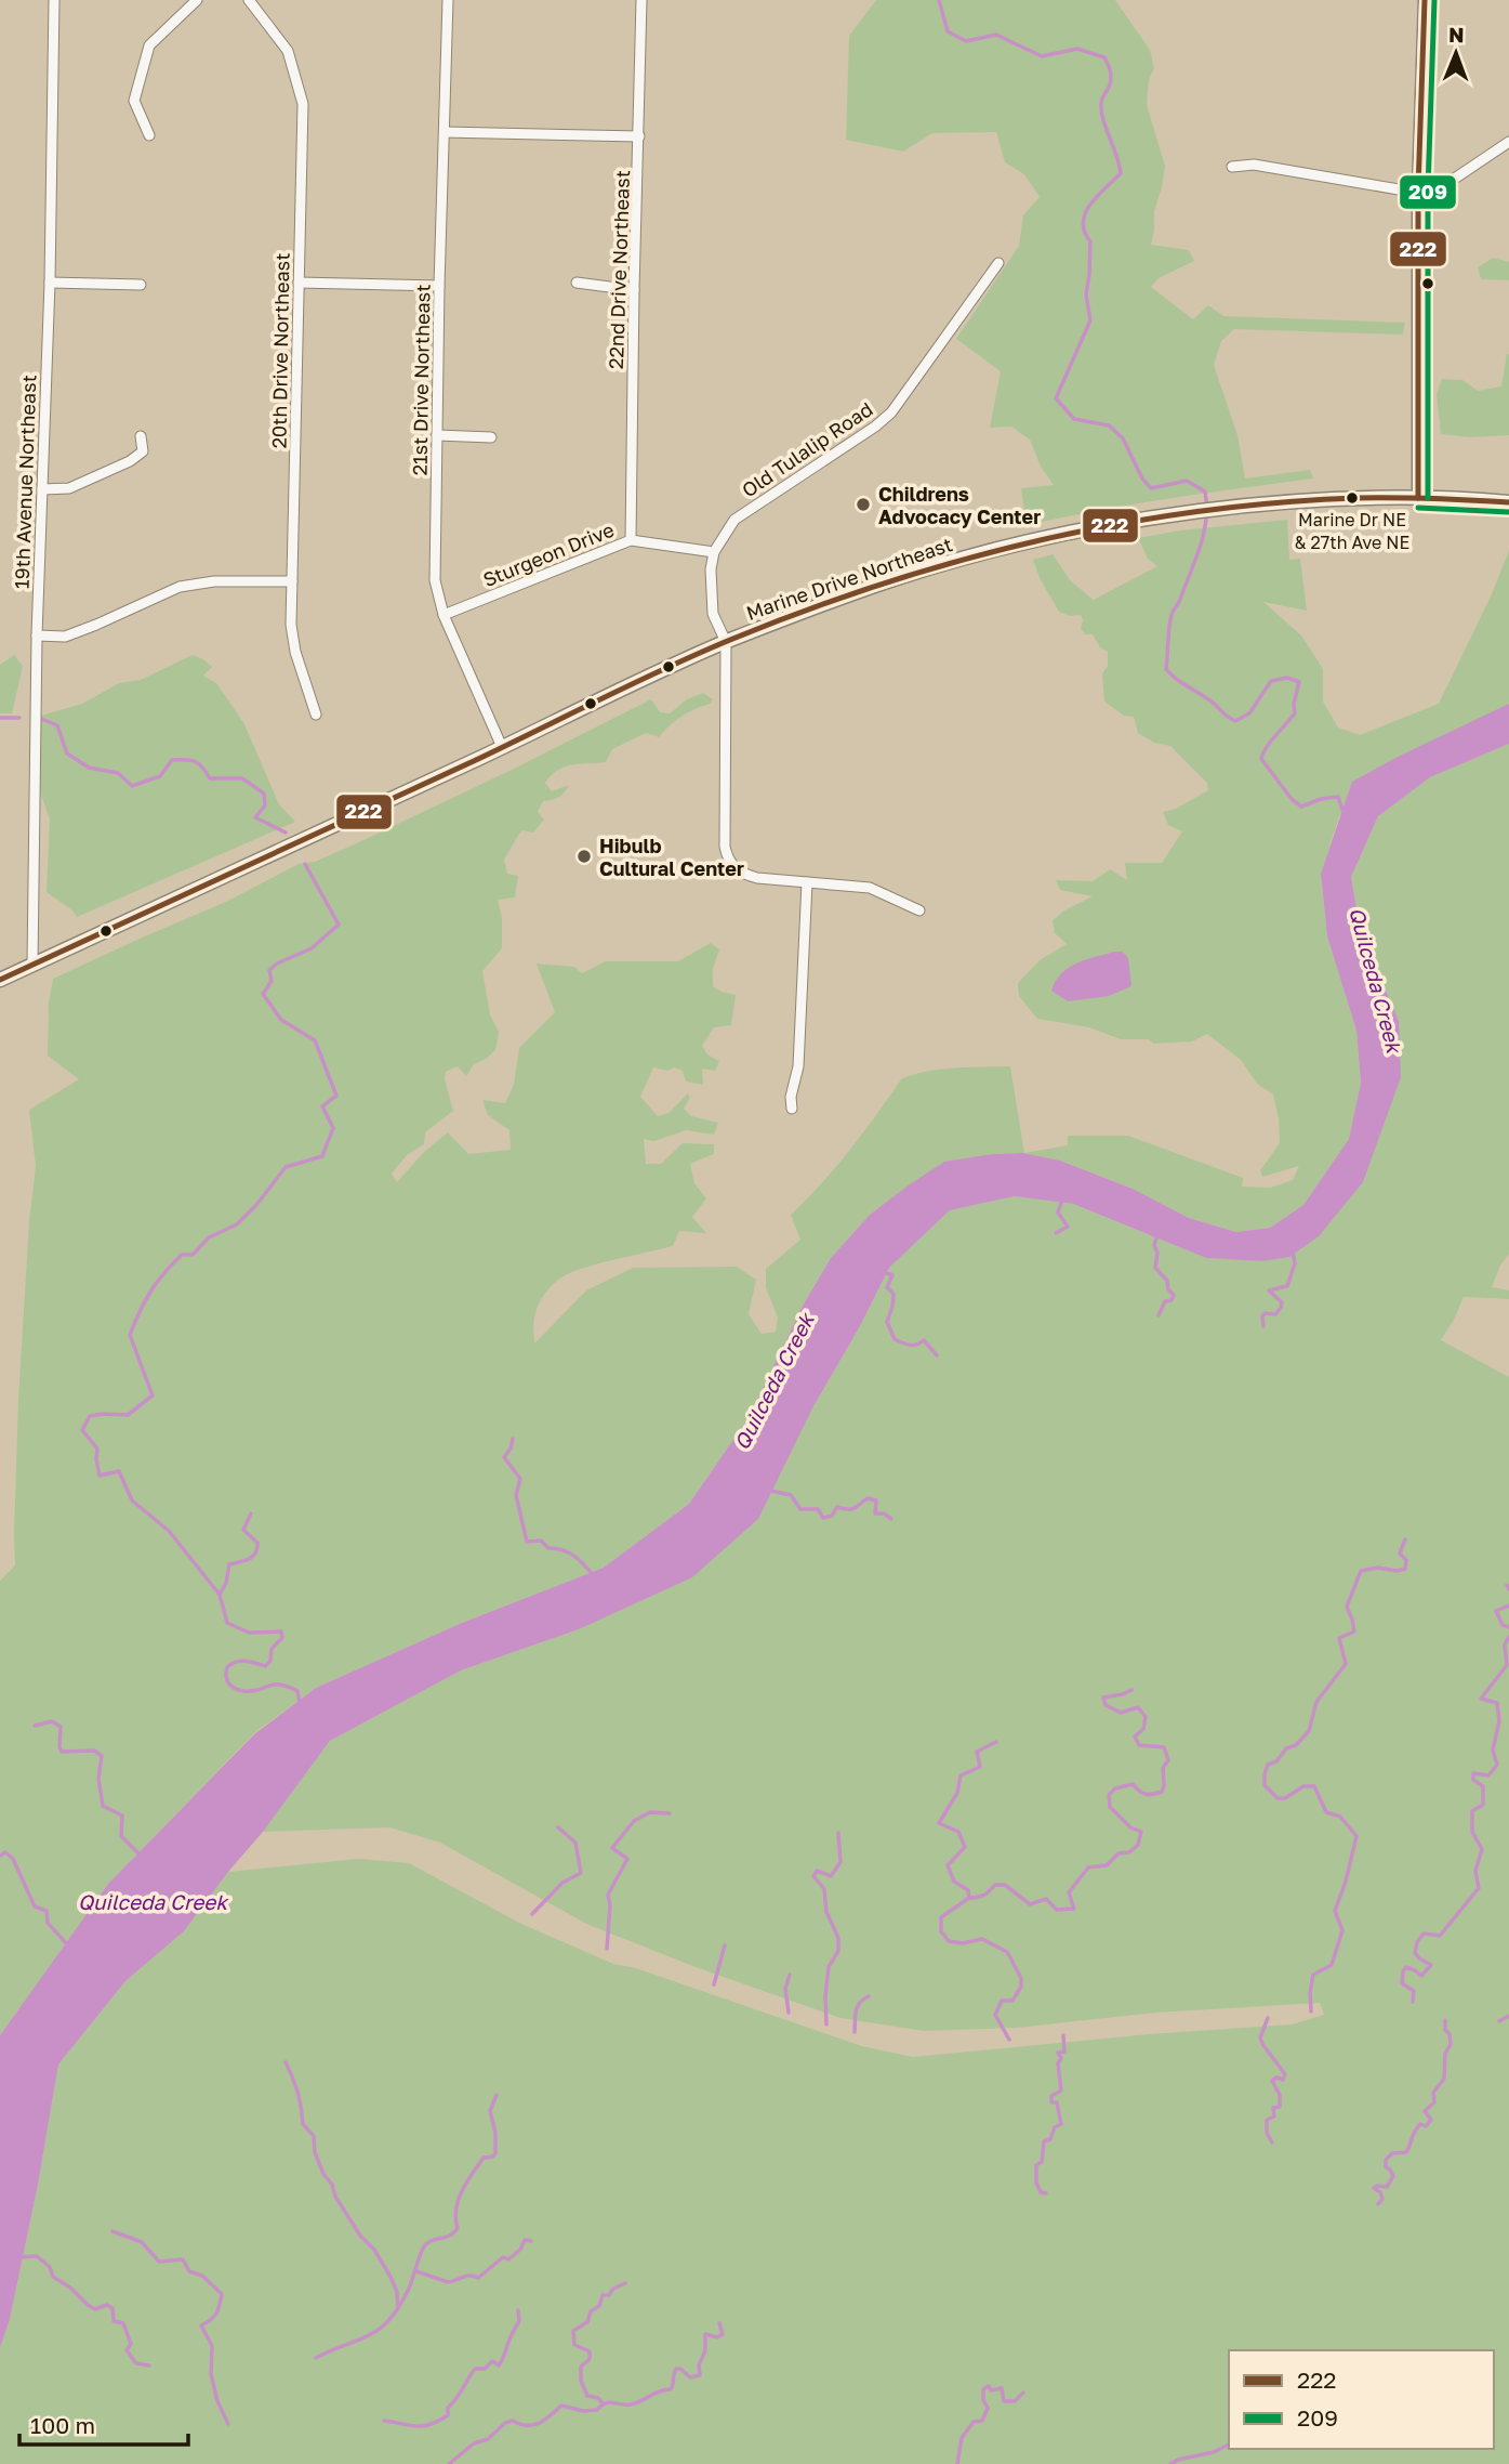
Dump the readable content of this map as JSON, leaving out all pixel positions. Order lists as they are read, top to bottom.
{
  "streets": {
    "main road": ["Marine Drive Northeast"],
    "street": [
      "22nd Drive Northeast",
      "20th Drive Northeast",
      "21st Drive Northeast",
      "Old Tulalip Road",
      "19th Avenue Northeast",
      "Sturgeon Drive"
    ]
  },
  "crossings": [
    ["22nd Drive Northeast", "Sturgeon Drive"],
    ["21st Drive Northeast", "Sturgeon Drive"],
    ["21st Drive Northeast", "Marine Drive Northeast"],
    ["Old Tulalip Road", "Sturgeon Drive"],
    ["19th Avenue Northeast", "Marine Drive Northeast"]
  ],
  "water": ["Quilceda Creek"],
  "places": ["Marine Dr NE & 27th Ave NE", "Childrens Advocacy Center", "Hibulb Cultural Center"],
  "lines": ["transit line 222", "transit line 209"],
  "legend": ["222", "209"],
  "scale_bar": "100 m",
  "north": "top"
}
